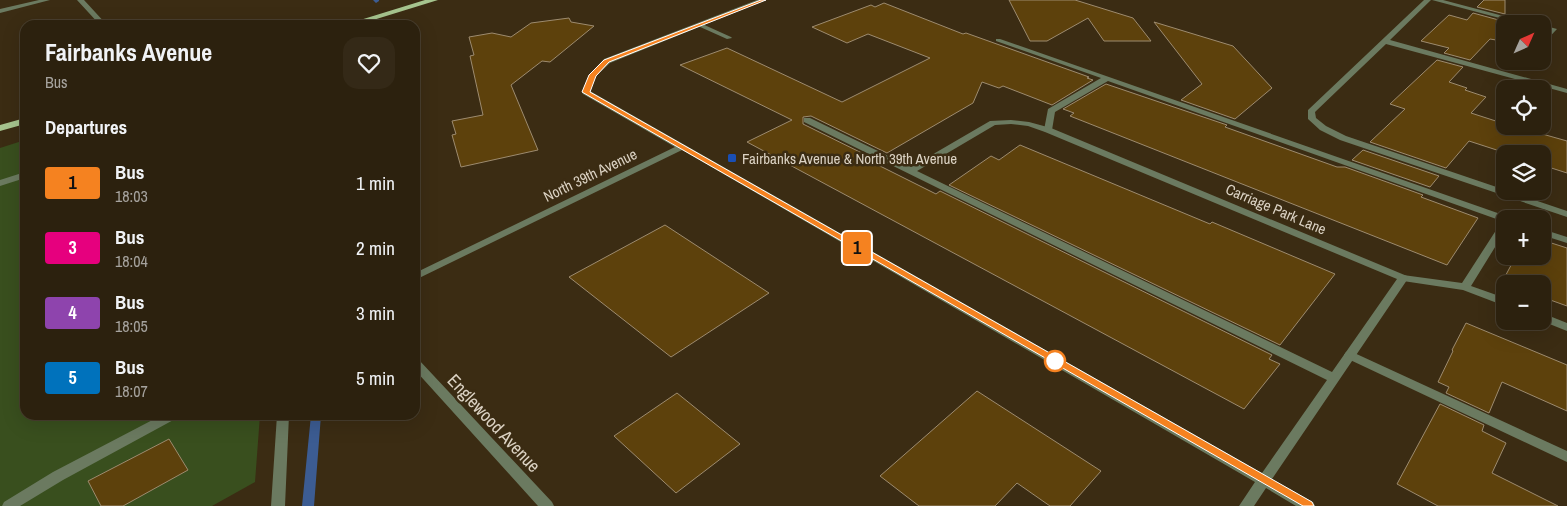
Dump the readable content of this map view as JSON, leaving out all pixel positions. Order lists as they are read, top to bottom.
{
  "streets": {
    "street": ["North 39th Avenue", "Carriage Park Lane", "Englewood Avenue"]
  },
  "places": {
    "transit": ["Fairbanks Avenue & North 39th Avenue"]
  },
  "lines": ["bus line 1"],
  "north": "top right",
  "page": {
    "on_map": "1",
    "map_buttons": ["+", "−"],
    "heading": [
      ["Fairbanks Avenue", "Bus"],
      "Departures"
    ],
    "list": [
      {
        "mark": "1",
        "name": "Bus",
        "note": "18:03",
        "value": "1 min"
      },
      {
        "mark": "3",
        "name": "Bus",
        "note": "18:04",
        "value": "2 min"
      },
      {
        "mark": "4",
        "name": "Bus",
        "note": "18:05",
        "value": "3 min"
      },
      {
        "mark": "5",
        "name": "Bus",
        "note": "18:07",
        "value": "5 min"
      }
    ]
  }
}
